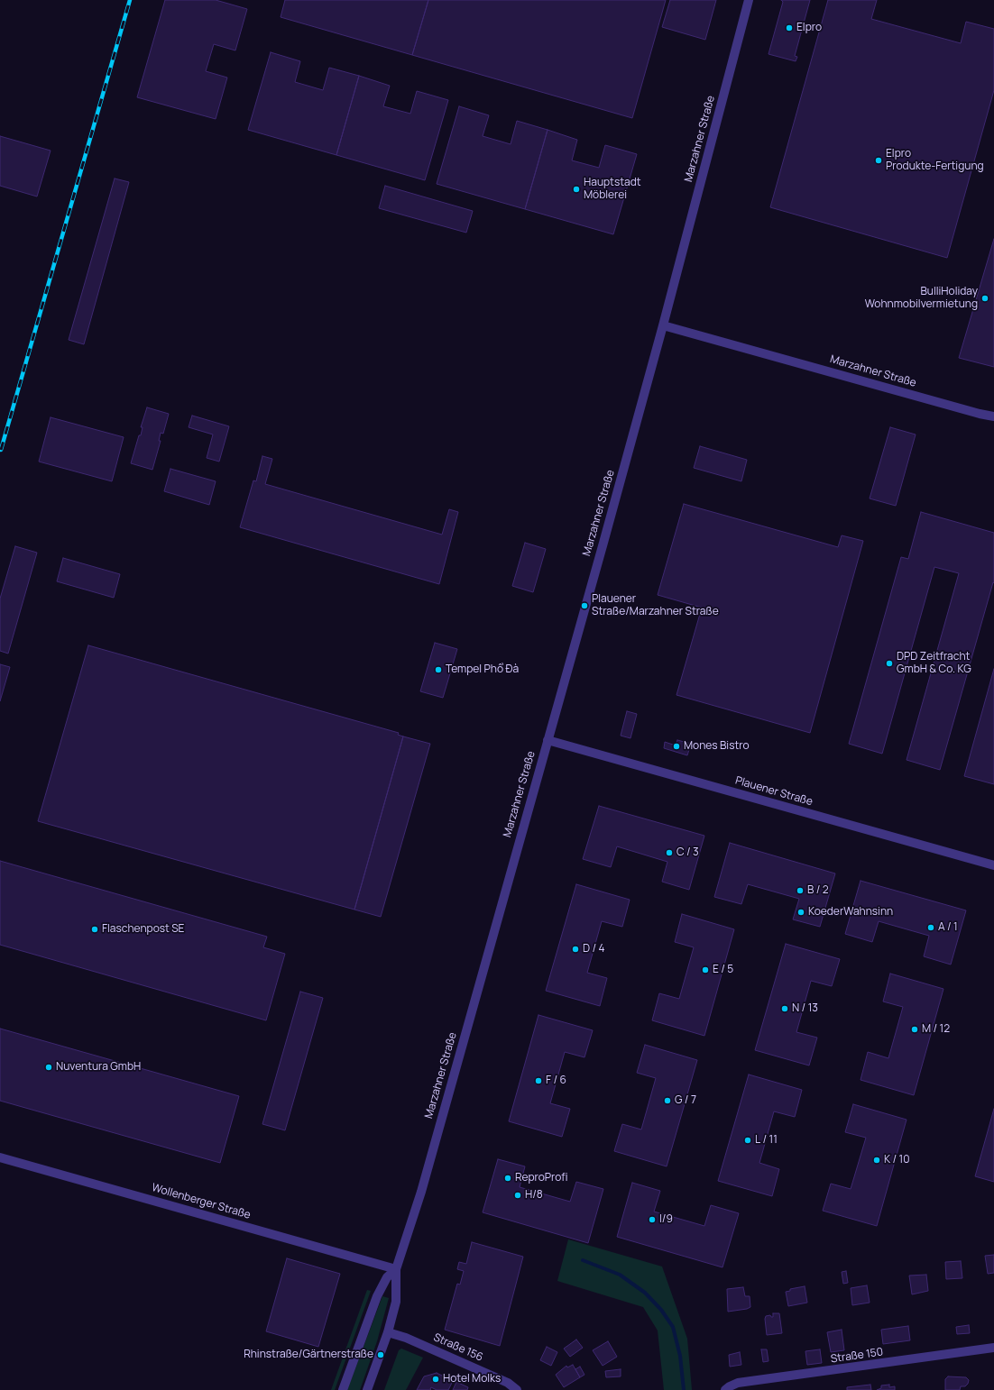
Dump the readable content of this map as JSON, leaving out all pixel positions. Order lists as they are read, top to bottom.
{
  "streets": {
    "street": [
      "Marzahner Straße",
      "Plauener Straße",
      "Wollenberger Straße",
      "Straße 156",
      "Straße 150"
    ]
  },
  "crossings": [
    ["Marzahner Straße", "Plauener Straße"],
    ["Marzahner Straße", "Wollenberger Straße"],
    ["Marzahner Straße", "Straße 156"]
  ],
  "places": [
    "Elpro",
    "Elpro Produkte-Fertigung",
    "Hauptstadt Möblerei",
    "BulliHoliday Wohnmobilvermietung",
    "Plauener Straße/Marzahner Straße",
    "DPD Zeitfracht GmbH & Co. KG",
    "Tempel Phổ Đà",
    "Mones Bistro",
    "C / 3",
    "B / 2",
    "KoederWahnsinn",
    "A / 1",
    "Flaschenpost SE",
    "D / 4",
    "E / 5",
    "N / 13",
    "M / 12",
    "Nuventura GmbH",
    "F / 6",
    "G / 7",
    "L / 11",
    "K / 10",
    "ReproProfi",
    "H/8",
    "I/9",
    "Rhinstraße/Gärtnerstraße",
    "Hotel Molks"
  ]
}
